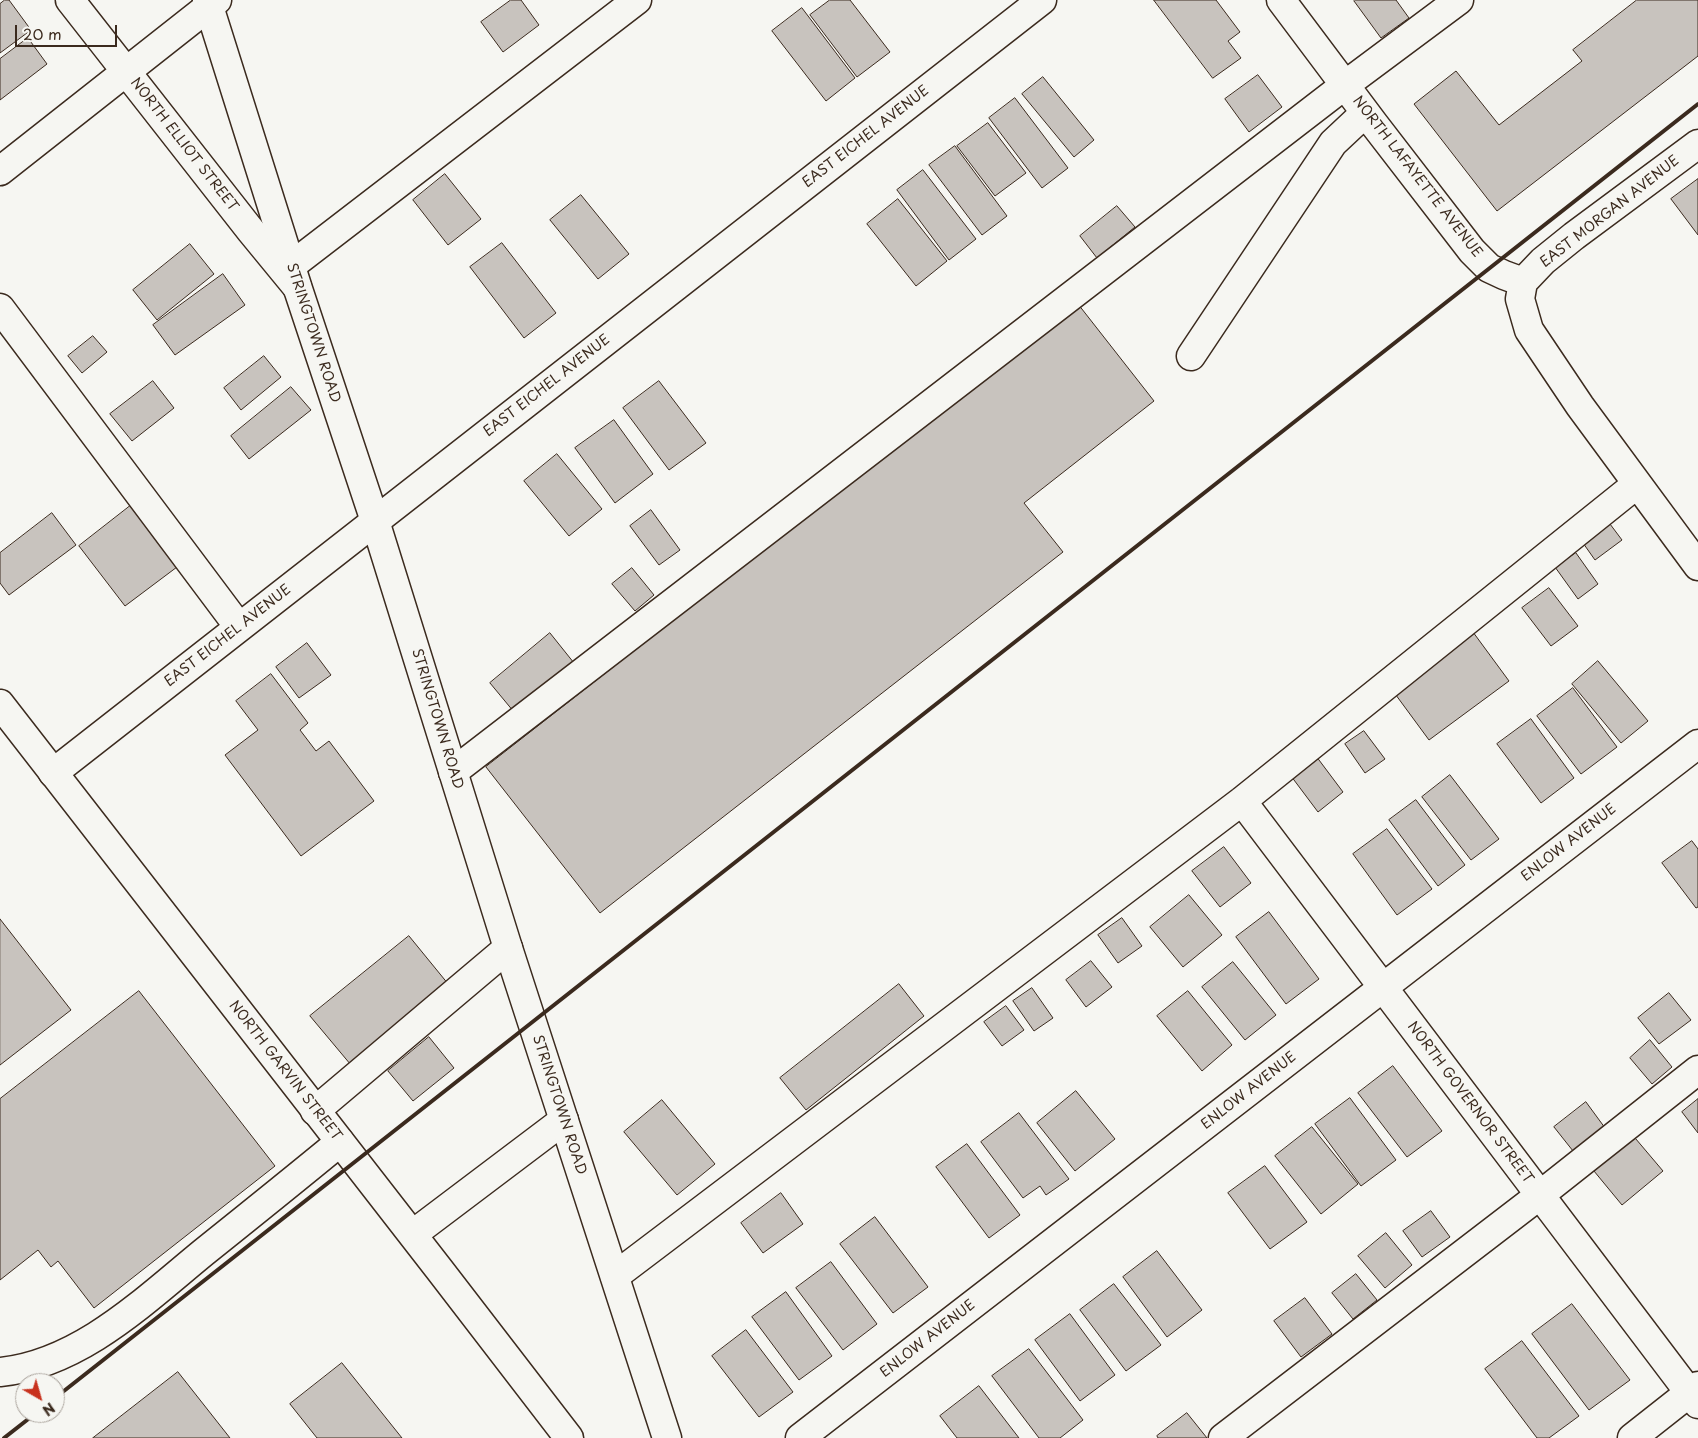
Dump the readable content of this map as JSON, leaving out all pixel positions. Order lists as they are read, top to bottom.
{
  "streets": {
    "street": [
      "EAST EICHEL AVENUE",
      "NORTH ELLIOT STREET",
      "NORTH LAFAYETTE AVENUE",
      "EAST MORGAN AVENUE",
      "STRINGTOWN ROAD",
      "ENLOW AVENUE",
      "NORTH GARVIN STREET",
      "NORTH GOVERNOR STREET"
    ]
  },
  "crossings": [
    ["EAST EICHEL AVENUE", "STRINGTOWN ROAD"],
    ["EAST EICHEL AVENUE", "NORTH GARVIN STREET"],
    ["NORTH ELLIOT STREET", "STRINGTOWN ROAD"],
    ["NORTH LAFAYETTE AVENUE", "EAST MORGAN AVENUE"],
    ["ENLOW AVENUE", "NORTH GOVERNOR STREET"]
  ],
  "scale_bar": "20 m",
  "north": "bottom right"
}
